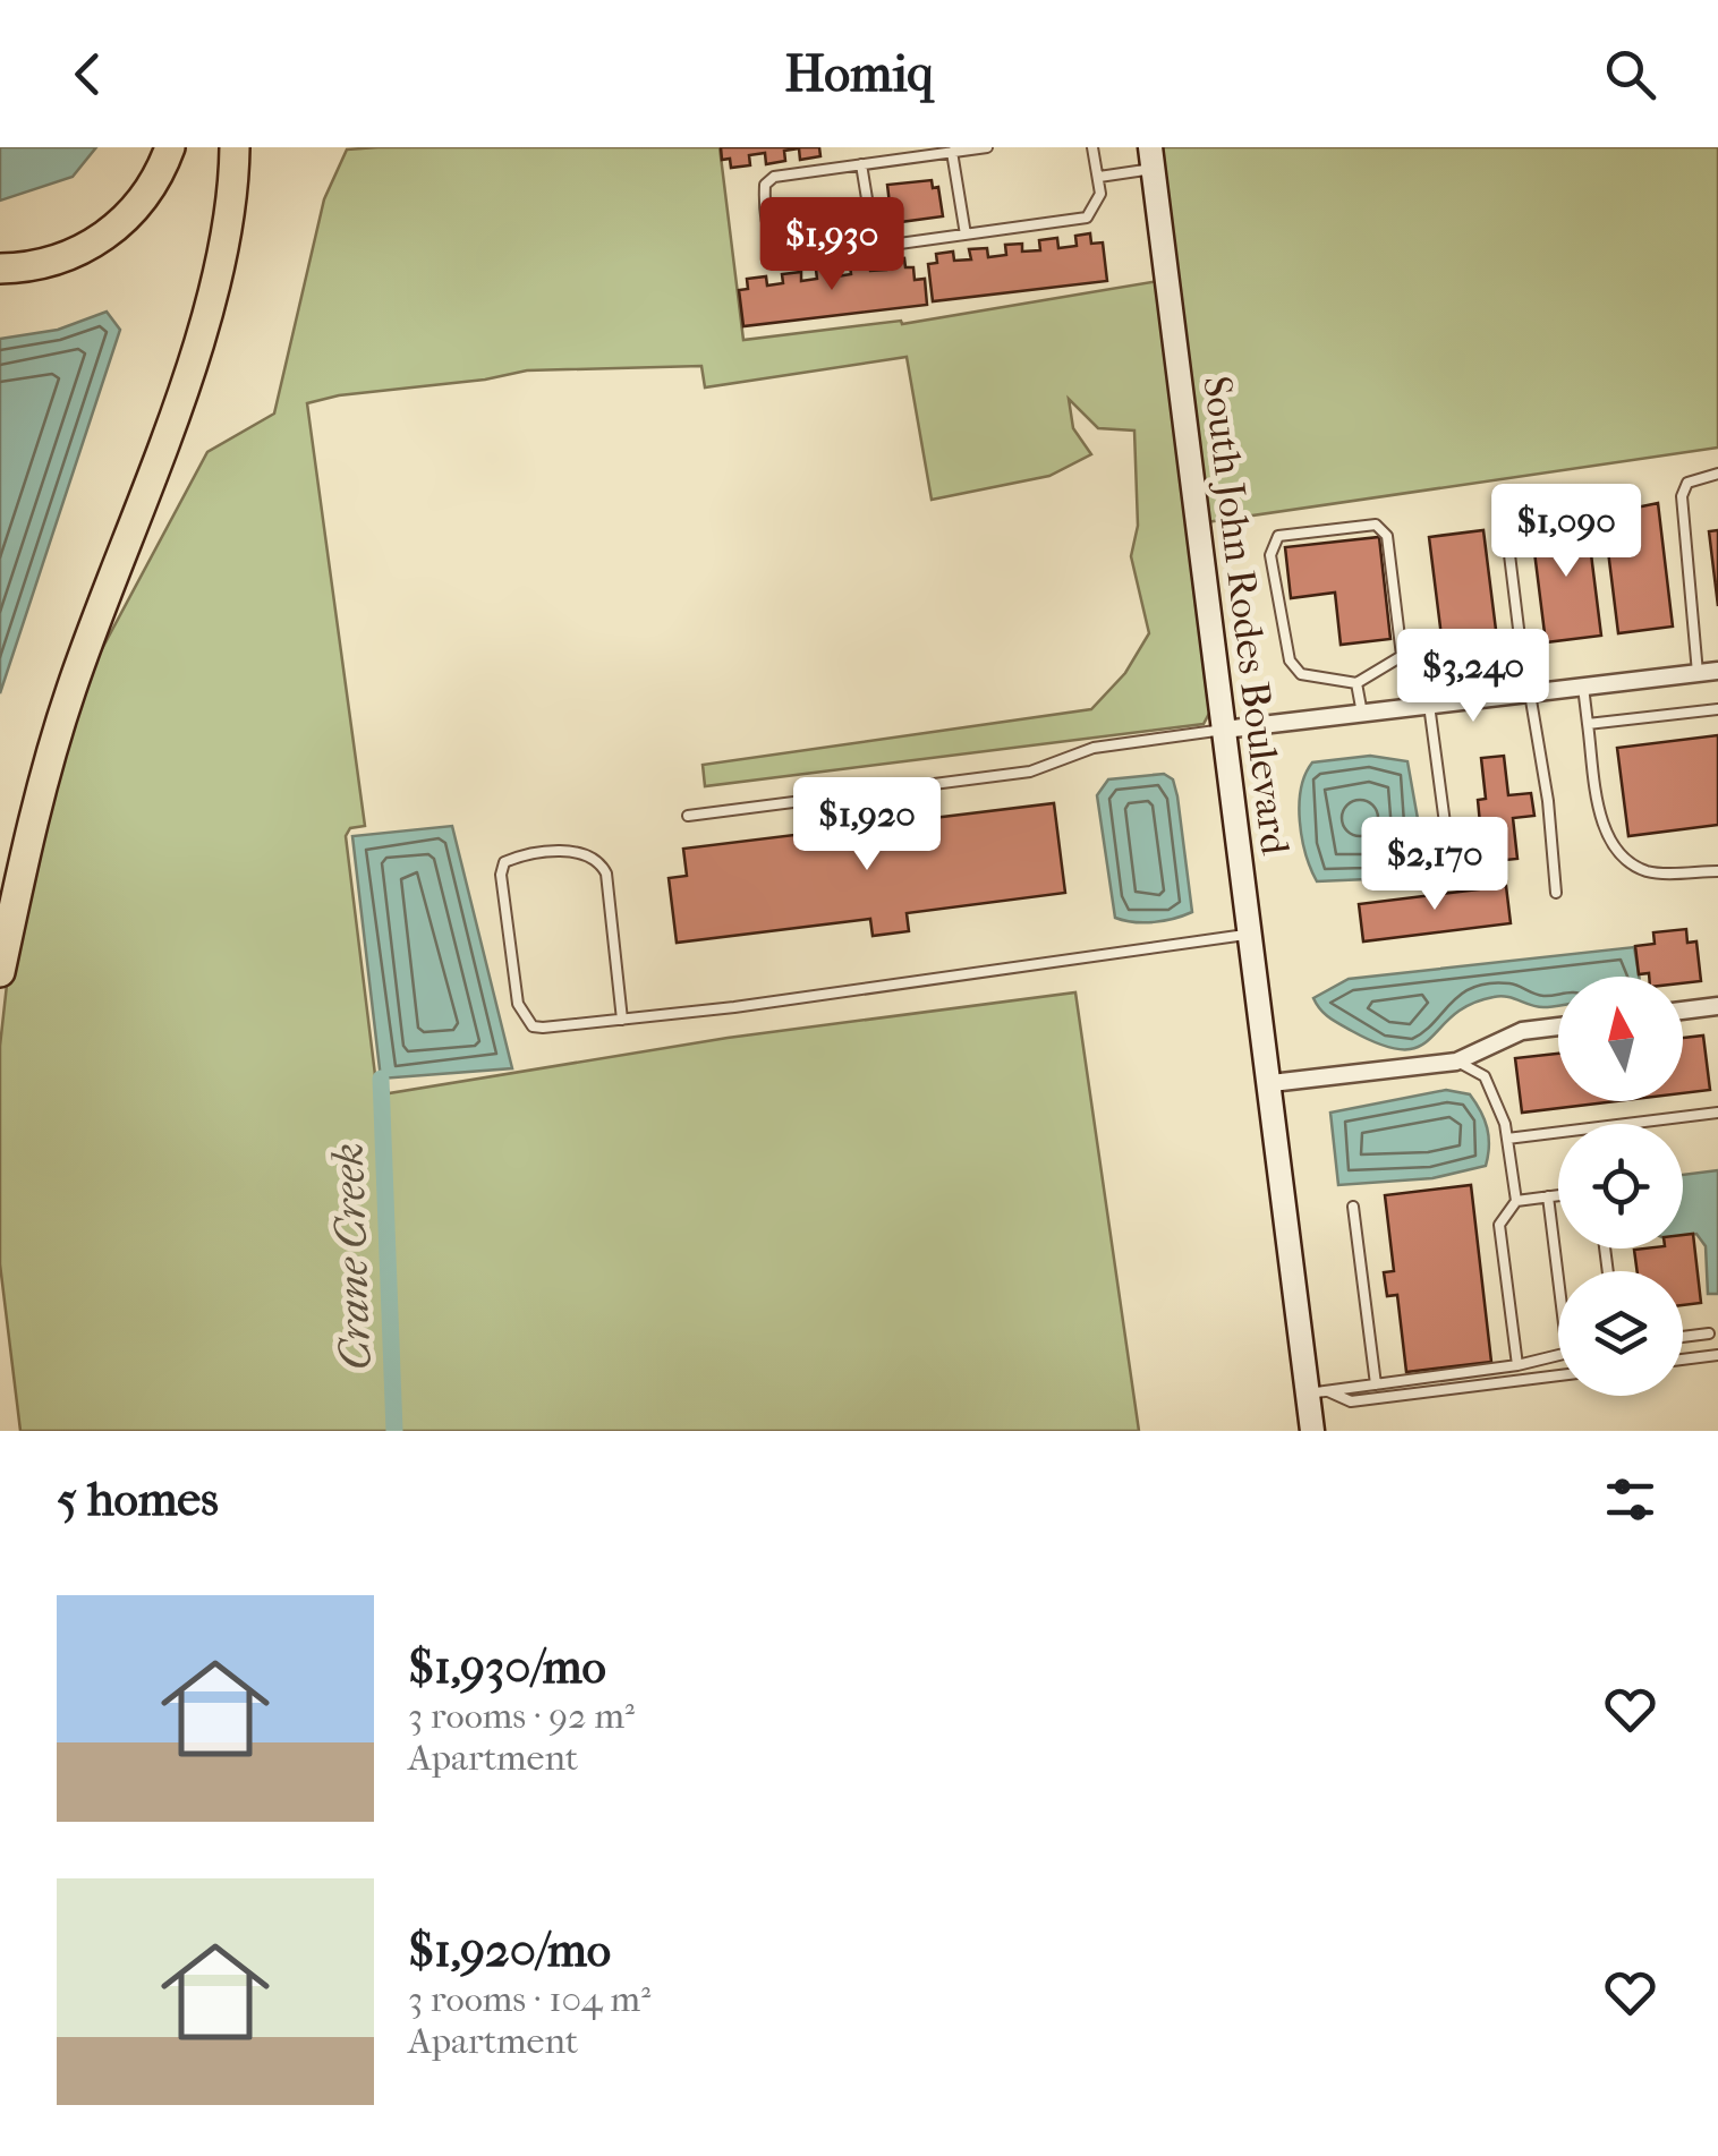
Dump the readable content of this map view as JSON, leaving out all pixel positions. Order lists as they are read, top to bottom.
{
  "streets": {
    "main road": ["South John Rodes Boulevard"]
  },
  "water": ["Crane Creek"],
  "north": "top",
  "page": {
    "header": "Homiq",
    "price": [
      "$1,930",
      "$1,090",
      "$3,240",
      "$1,920",
      "$2,170"
    ],
    "heading": "5 homes",
    "list": [
      {
        "name": "$1,930/mo",
        "note": "3 rooms · 92 m² · Apartment"
      },
      {
        "name": "$1,920/mo",
        "note": "3 rooms · 104 m² · Apartment"
      }
    ]
  }
}
